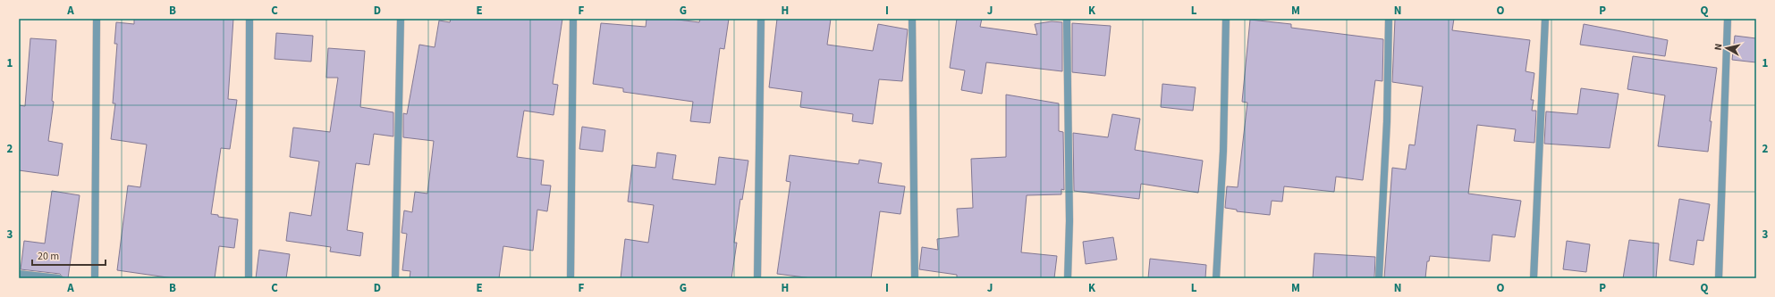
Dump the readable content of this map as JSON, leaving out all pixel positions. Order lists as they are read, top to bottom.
{
  "scale_bar": "20 m",
  "north": "left",
  "grid": {
    "columns": [
      "A",
      "B",
      "C",
      "D",
      "E",
      "F",
      "G",
      "H",
      "I",
      "J",
      "K",
      "L",
      "M",
      "N",
      "O",
      "P",
      "Q"
    ],
    "rows": ["1", "2", "3"]
  }
}
